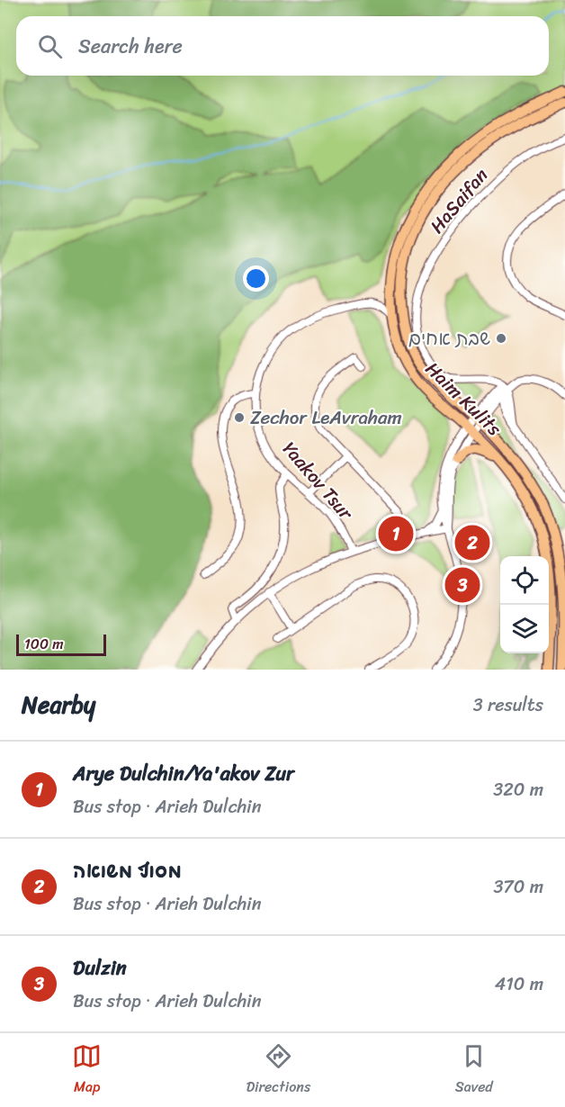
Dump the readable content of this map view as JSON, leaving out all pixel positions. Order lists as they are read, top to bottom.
{
  "streets": {
    "main road": ["Haim Kulits"],
    "street": ["HaSaifan", "Yaakov Tsur"]
  },
  "crossings": [
    ["Haim Kulits", "Yaakov Tsur"]
  ],
  "places": ["שבת אחים", "Zechor LeAvraham"],
  "scale_bar": "100 m",
  "page": {
    "search": "Search here",
    "pins": ["1", "2", "3"],
    "scale": "100 m",
    "heading": ["Nearby", "3 results"],
    "list": [
      {
        "mark": "1",
        "name": "Arye Dulchin/Ya'akov Zur",
        "note": "Bus stop · Arieh Dulchin",
        "value": "320 m"
      },
      {
        "mark": "2",
        "name": "מסוף משואה",
        "note": "Bus stop · Arieh Dulchin",
        "value": "370 m"
      },
      {
        "mark": "3",
        "name": "Dulzin",
        "note": "Bus stop · Arieh Dulchin",
        "value": "410 m"
      }
    ],
    "nav": ["Map", "Directions", "Saved"]
  }
}
